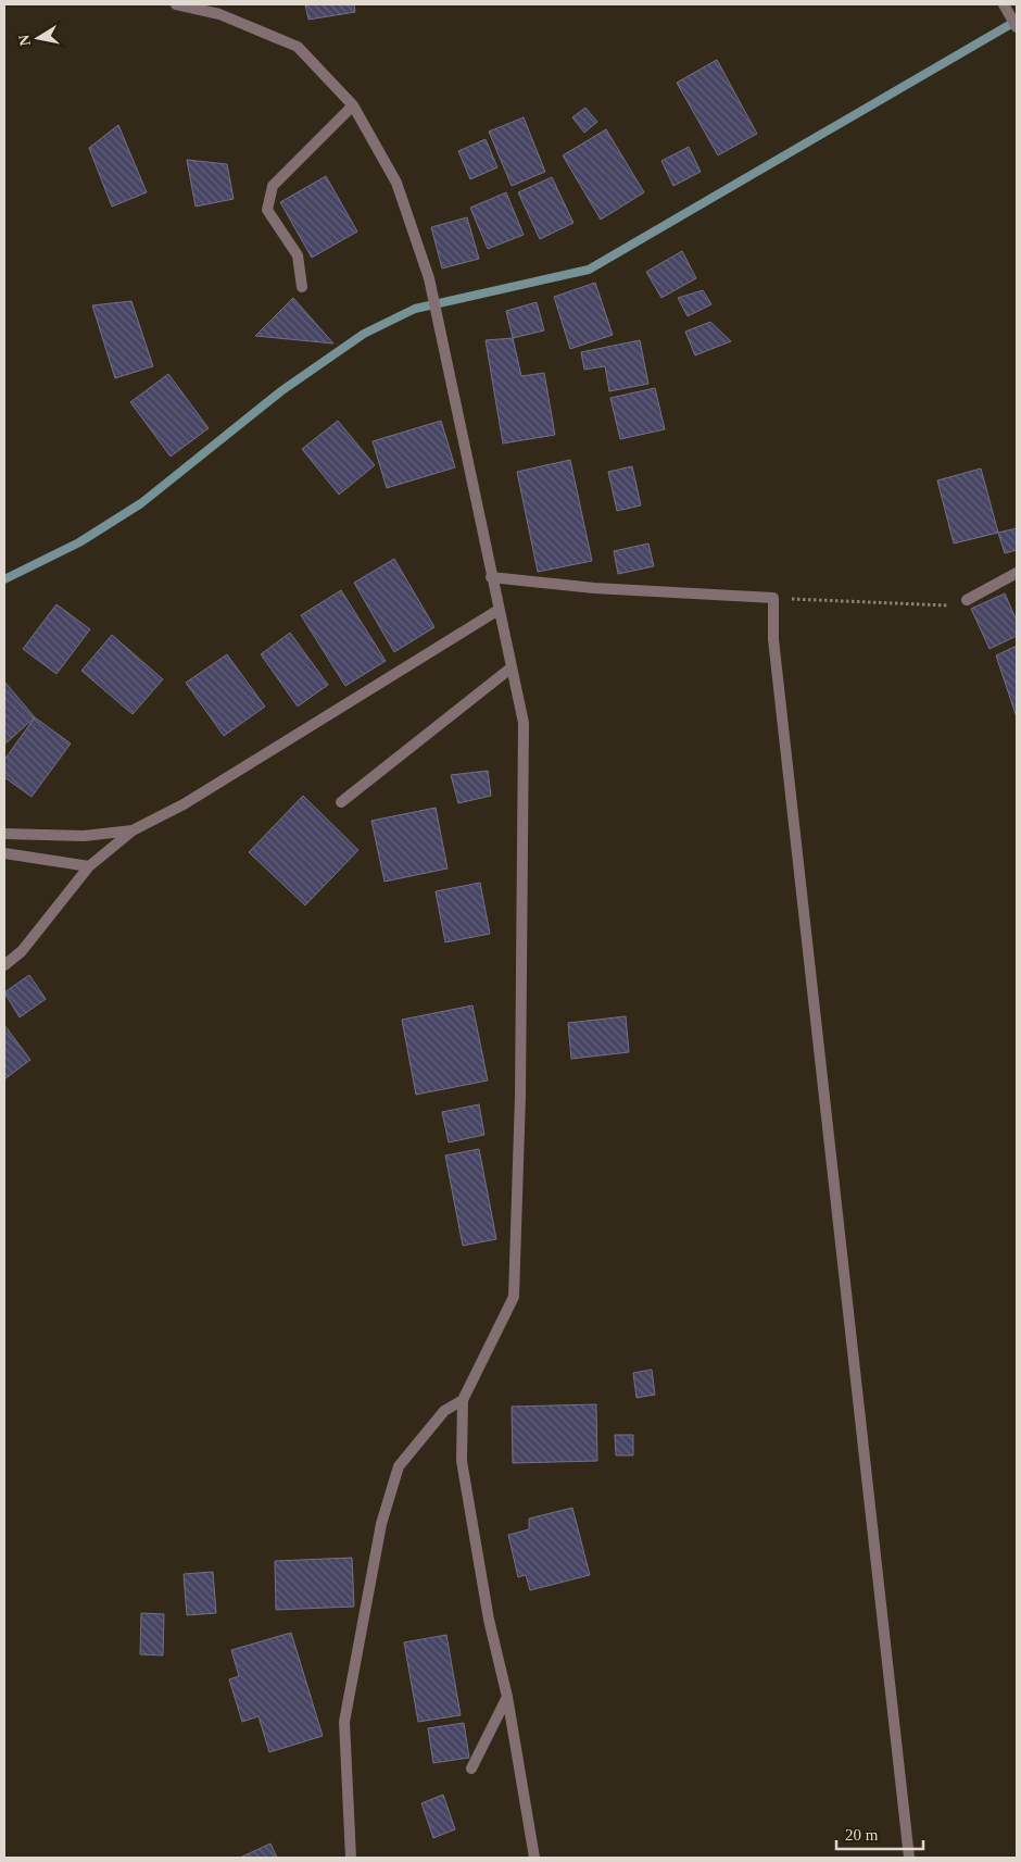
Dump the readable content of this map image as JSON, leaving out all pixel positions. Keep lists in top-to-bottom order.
{
  "scale_bar": "20 m",
  "north": "left"
}
